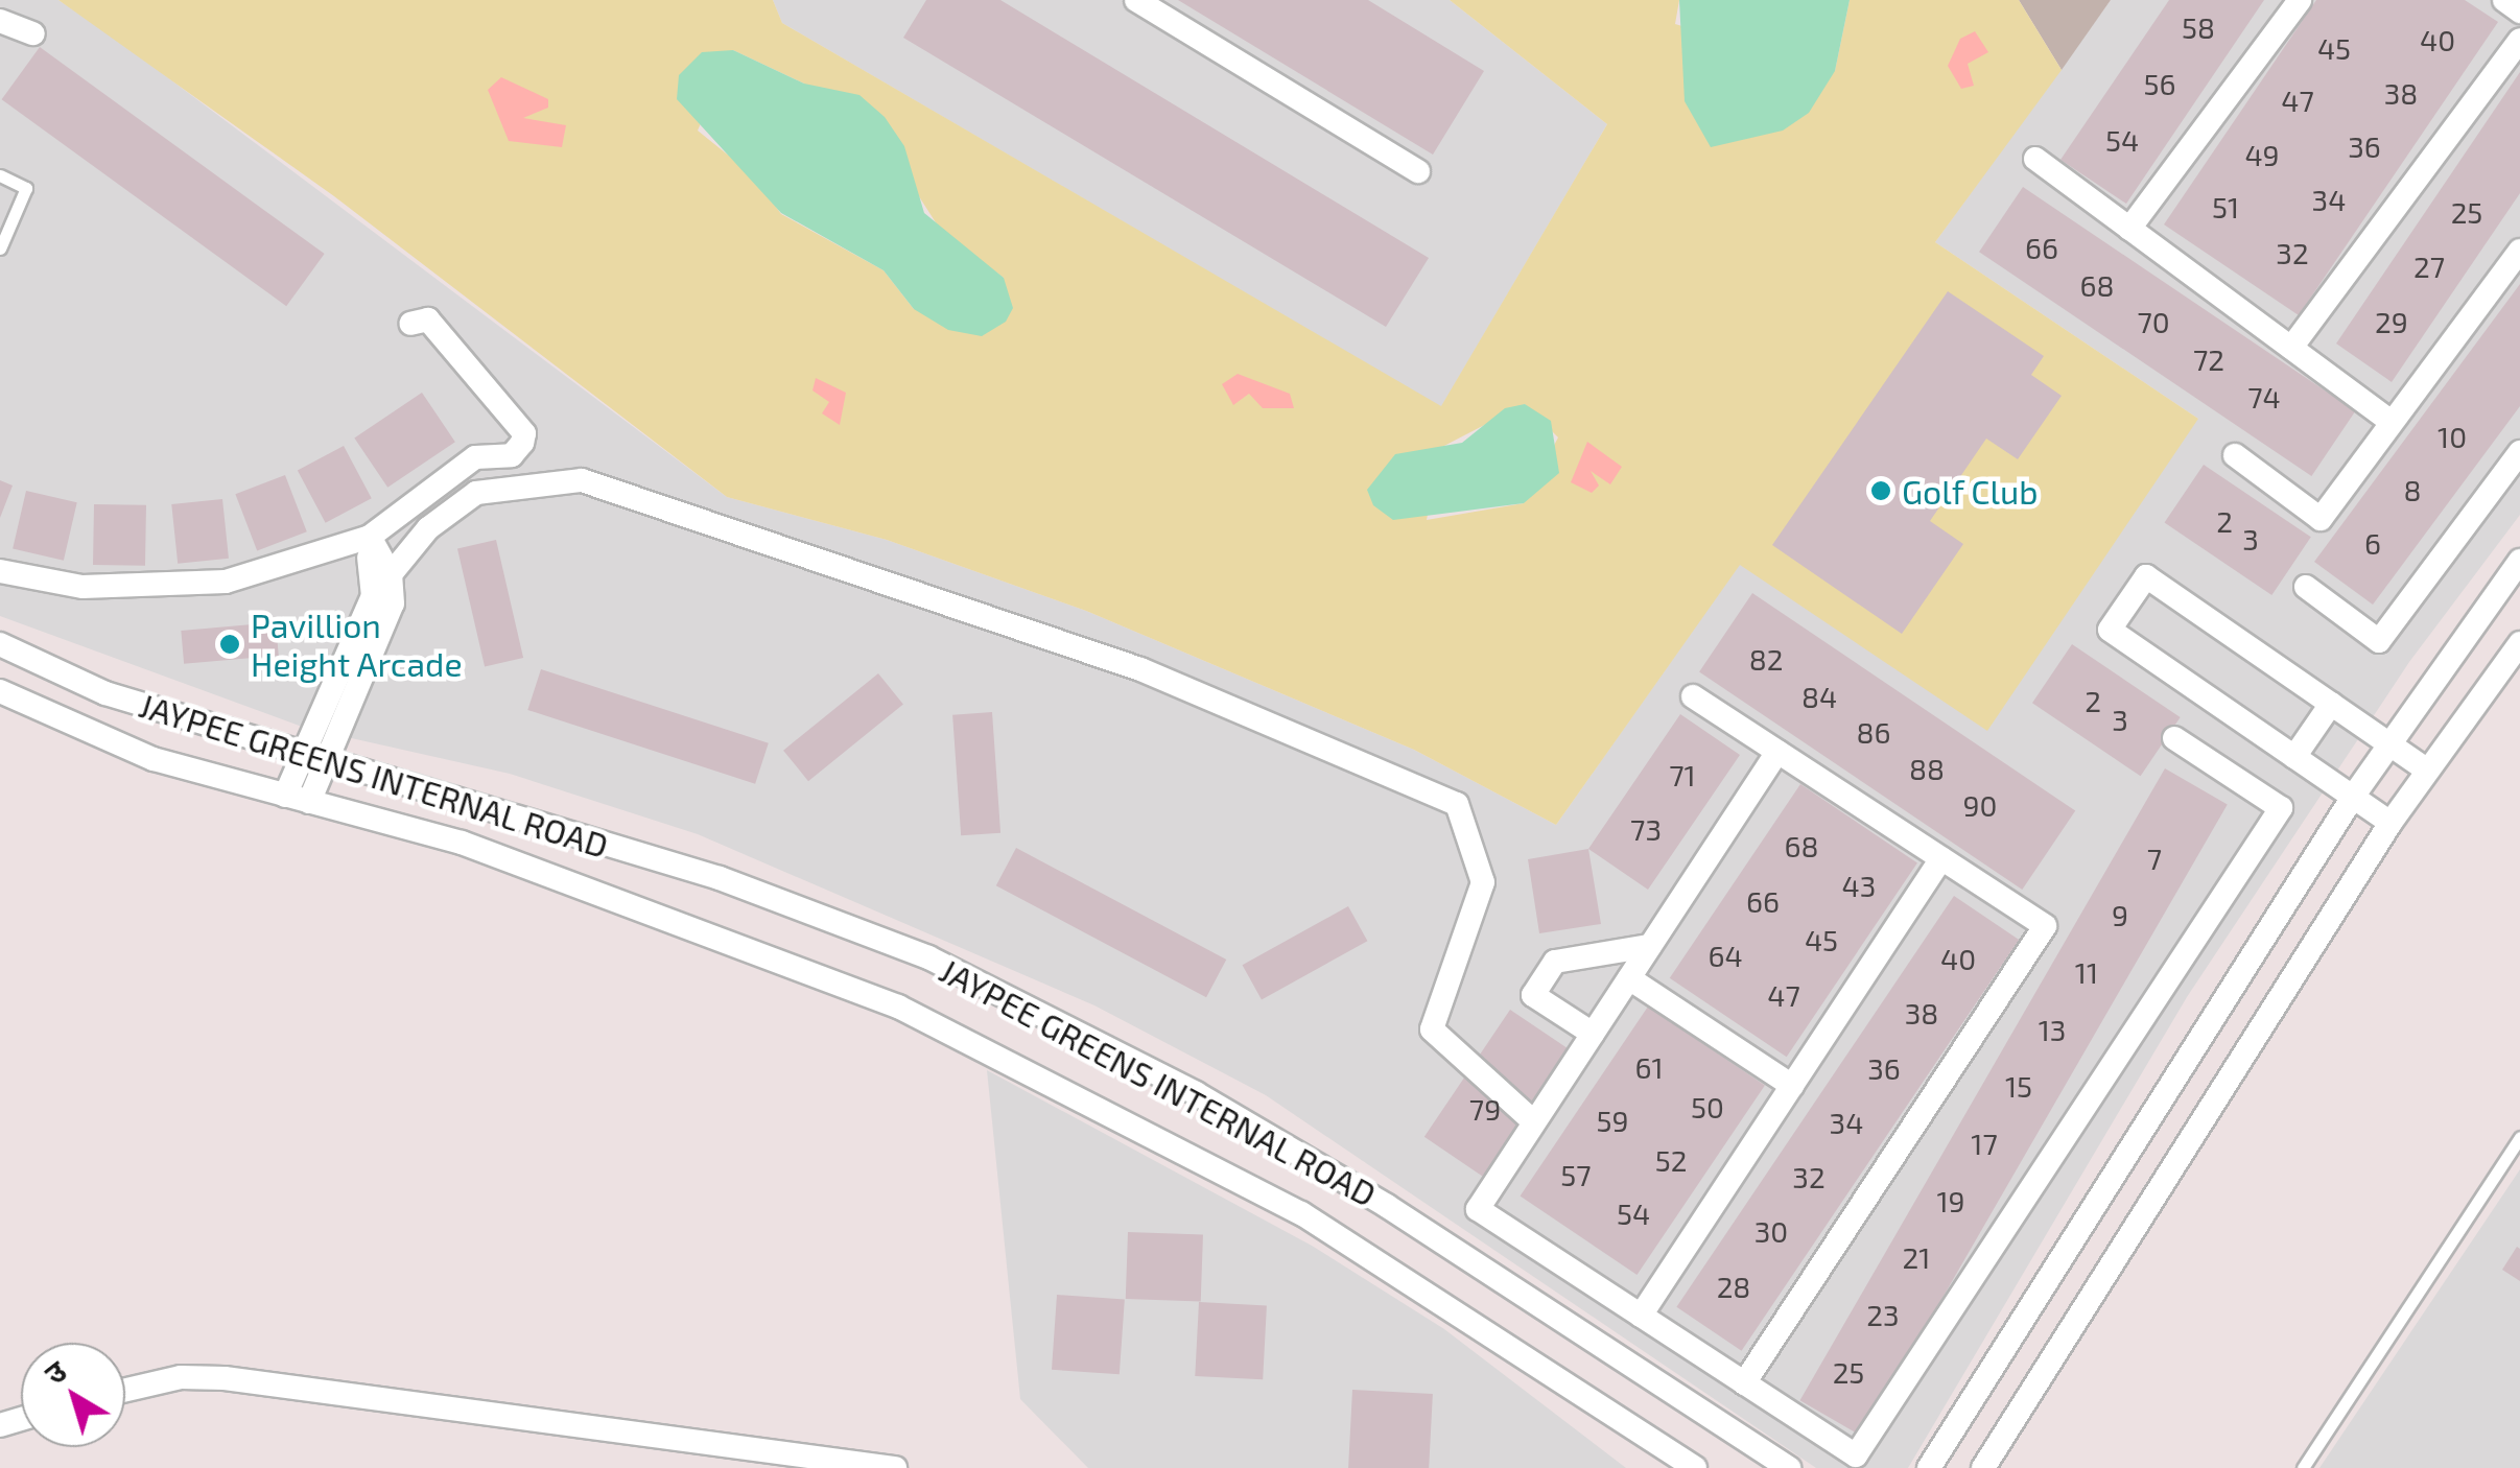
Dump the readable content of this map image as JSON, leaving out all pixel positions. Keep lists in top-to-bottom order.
{
  "streets": {
    "street": ["JAYPEE GREENS INTERNAL ROAD"]
  },
  "places": ["Golf Club", "Pavillion Height Arcade"],
  "house_numbers": [
    "58",
    "40",
    "45",
    "56",
    "38",
    "47",
    "54",
    "36",
    "49",
    "34",
    "51",
    "25",
    "66",
    "32",
    "27",
    "68",
    "70",
    "29",
    "72",
    "74",
    "10",
    "8",
    "2",
    "3",
    "6",
    "82",
    "84",
    "2",
    "3",
    "86",
    "88",
    "71",
    "90",
    "73",
    "68",
    "7",
    "43",
    "66",
    "9",
    "45",
    "64",
    "40",
    "11",
    "47",
    "38",
    "13",
    "61",
    "36",
    "15",
    "50",
    "79",
    "59",
    "34",
    "17",
    "52",
    "57",
    "32",
    "19",
    "54",
    "30",
    "21",
    "28",
    "23",
    "25"
  ],
  "north": "top left"
}
